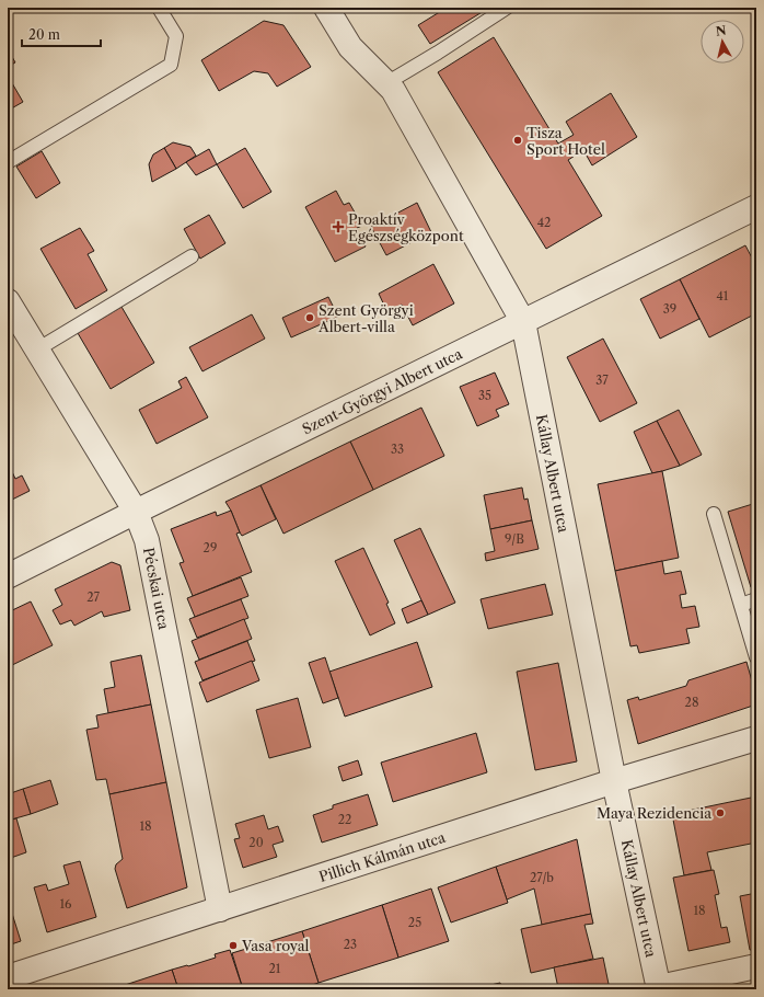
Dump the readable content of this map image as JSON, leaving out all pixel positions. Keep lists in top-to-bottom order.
{
  "streets": {
    "street": [
      "Szent-Györgyi Albert utca",
      "Kállay Albert utca",
      "Pécskai utca",
      "Pillich Kálmán utca"
    ]
  },
  "crossings": [
    ["Szent-Györgyi Albert utca", "Kállay Albert utca"],
    ["Szent-Györgyi Albert utca", "Pécskai utca"],
    ["Kállay Albert utca", "Pillich Kálmán utca"],
    ["Pécskai utca", "Pillich Kálmán utca"]
  ],
  "places": {
    "other": [
      "Tisza Sport Hotel",
      "Szent Györgyi Albert-villa",
      "Maya Rezidencia",
      "Vasa royal"
    ],
    "health": ["Proaktív Egészségközpont"]
  },
  "house_numbers": [
    "42",
    "41",
    "39",
    "37",
    "35",
    "33",
    "9/B",
    "29",
    "27",
    "28",
    "22",
    "18",
    "20",
    "27/b",
    "16",
    "18",
    "25",
    "23",
    "21"
  ],
  "scale_bar": "20 m",
  "north": "top"
}
